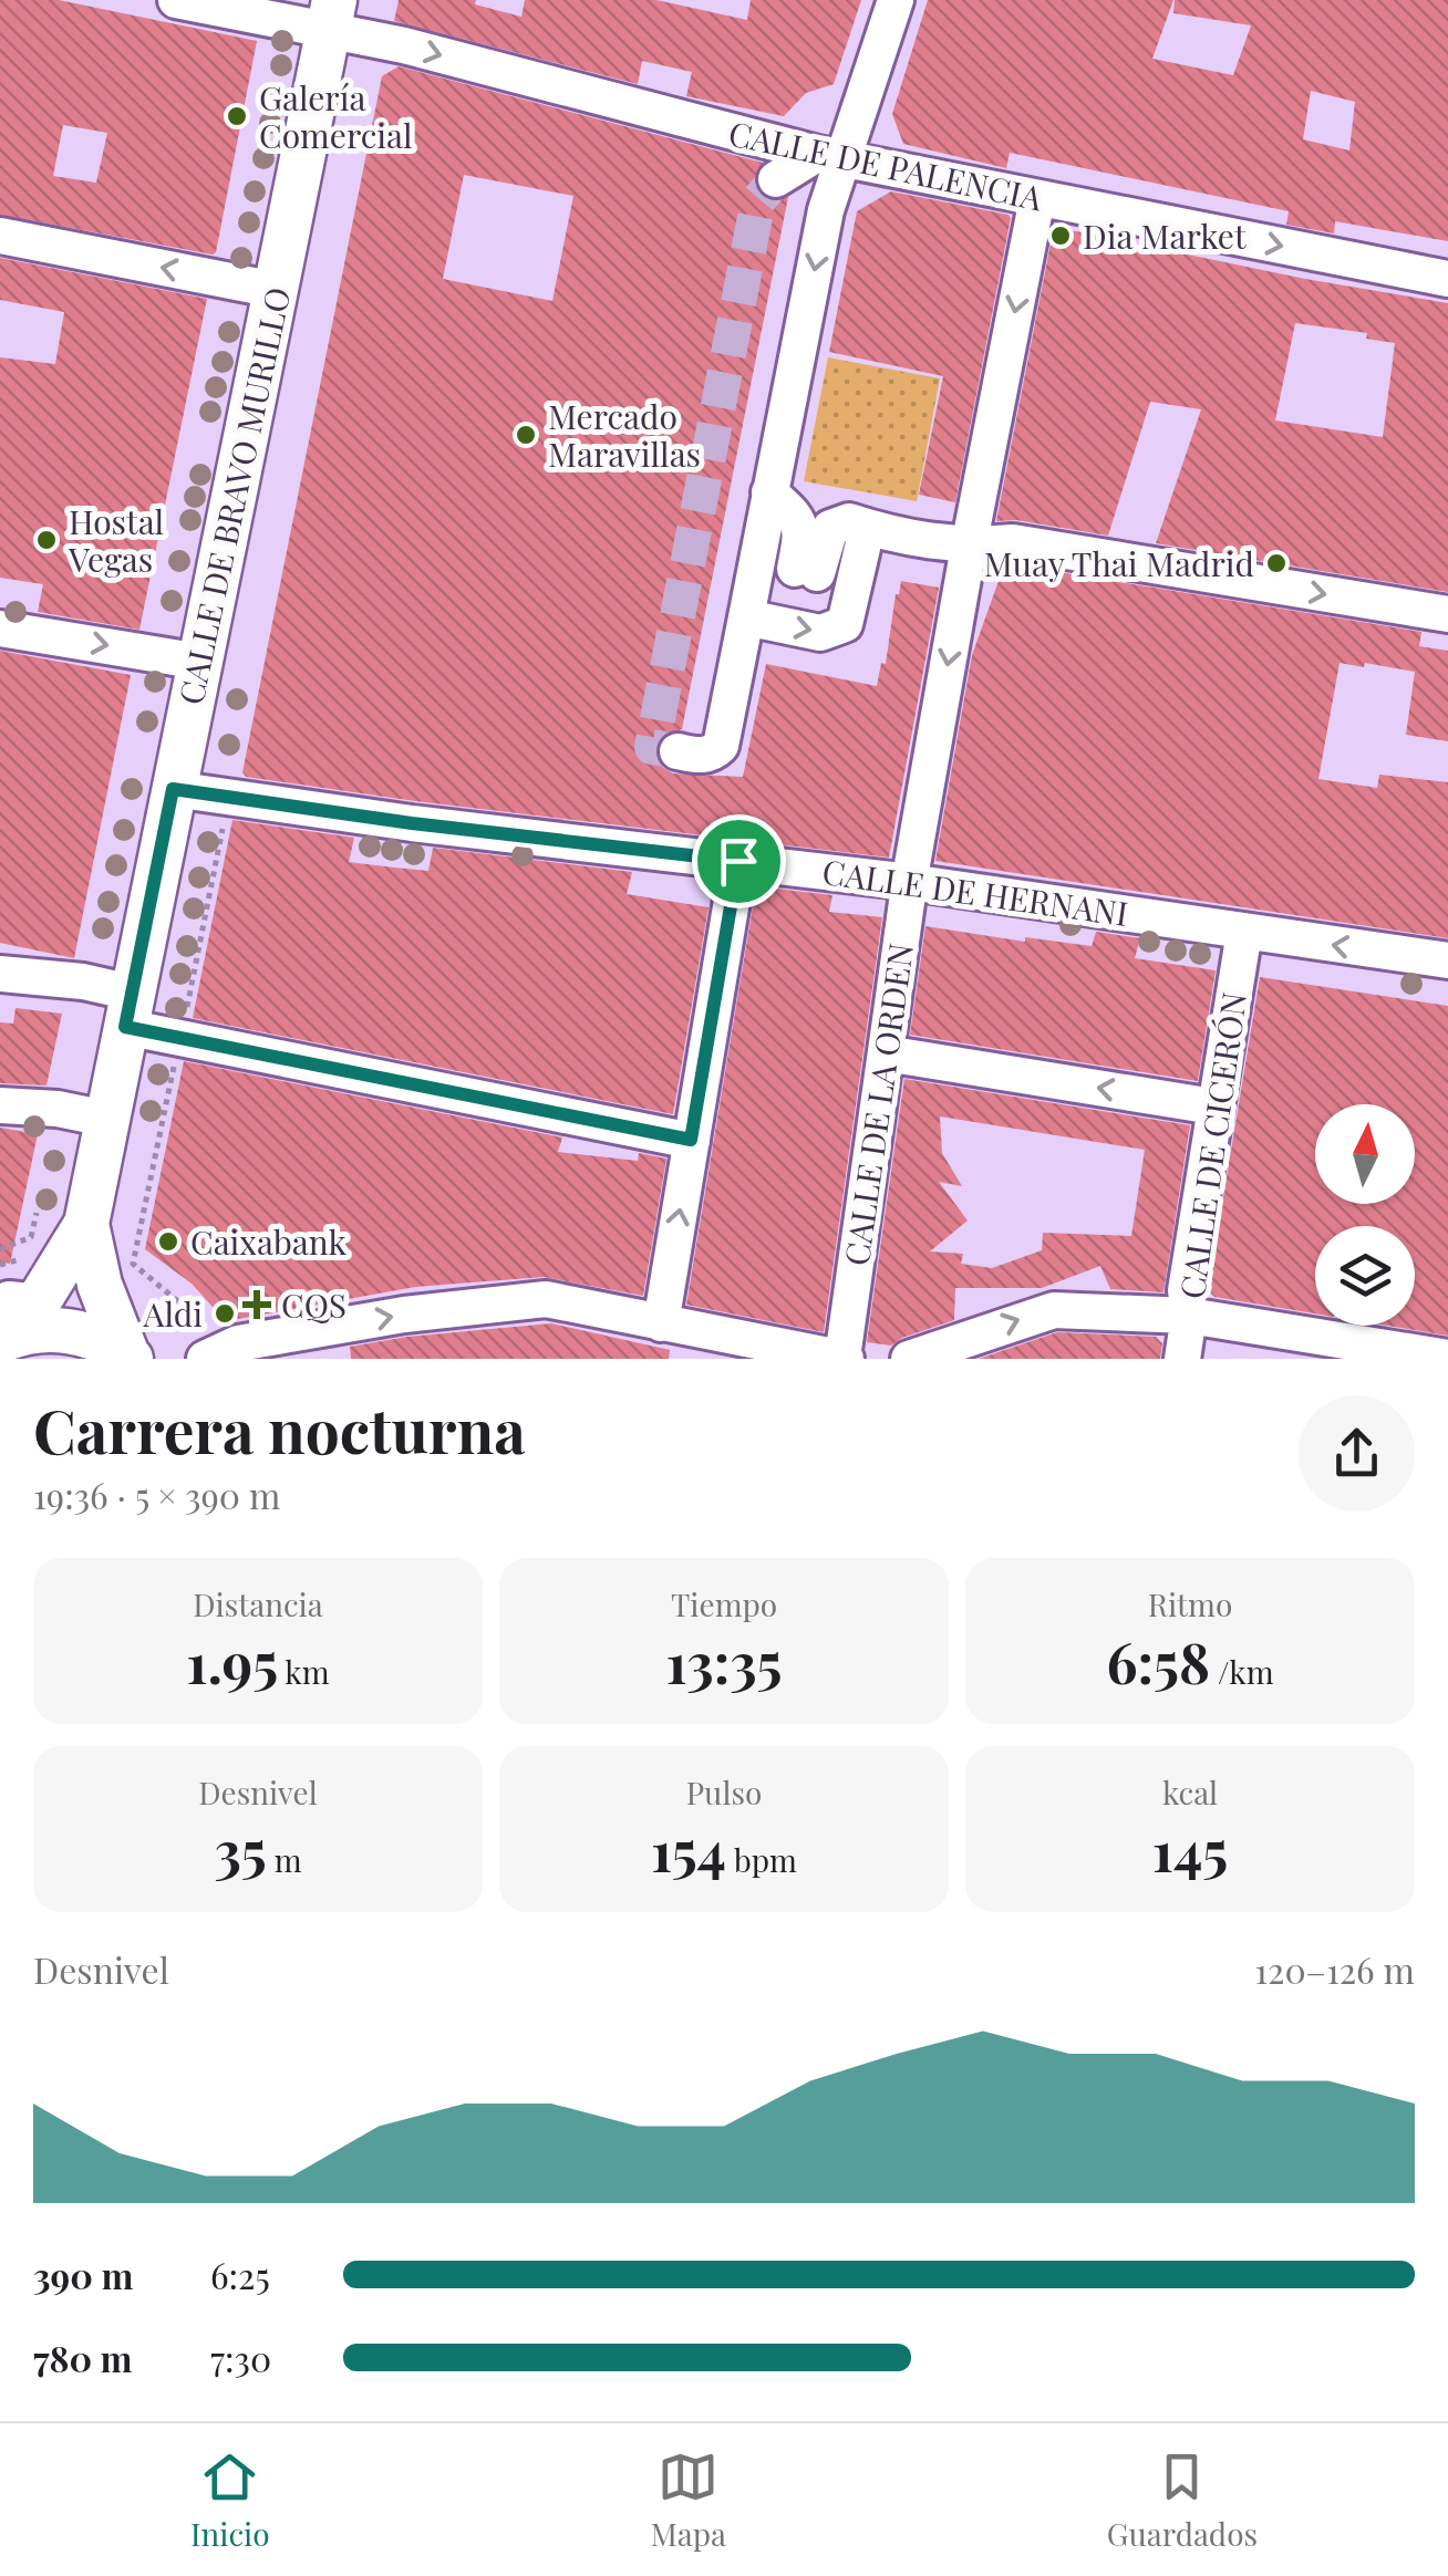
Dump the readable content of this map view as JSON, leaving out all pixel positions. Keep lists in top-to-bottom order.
{
  "streets": {
    "main road": ["CALLE DE BRAVO MURILLO"],
    "street": [
      "CALLE DE PALENCIA",
      "CALLE DE HERNANI",
      "CALLE DE LA ORDEN",
      "CALLE DE CICERÓN"
    ]
  },
  "crossings": [
    ["CALLE DE PALENCIA", "CALLE DE BRAVO MURILLO"],
    ["CALLE DE PALENCIA", "CALLE DE LA ORDEN"],
    ["CALLE DE BRAVO MURILLO", "CALLE DE HERNANI"],
    ["CALLE DE HERNANI", "CALLE DE LA ORDEN"],
    ["CALLE DE HERNANI", "CALLE DE CICERÓN"]
  ],
  "one_way": ["CALLE DE PALENCIA"],
  "places": {
    "other": [
      "Galería Comercial",
      "Dia Market",
      "Mercado Maravillas",
      "Hostal Vegas",
      "Muay Thai Madrid",
      "Caixabank",
      "Aldi"
    ],
    "health": ["CQS"]
  },
  "north": "top",
  "page": {
    "heading": ["Carrera nocturna", "19:36 · 5 × 390 m"],
    "stats": [
      ["Distancia", "1.95 km"],
      ["Tiempo", "13:35"],
      ["Ritmo", "6:58 /km"],
      ["Desnivel", "35 m"],
      ["Pulso", "154 bpm"],
      ["kcal", "145"]
    ],
    "chart": ["Desnivel", "120–126 m"],
    "list": [
      {
        "name": "390 m",
        "note": "6:25"
      },
      {
        "name": "780 m",
        "note": "7:30"
      }
    ],
    "tabs": ["Inicio", "Mapa", "Guardados"]
  }
}
